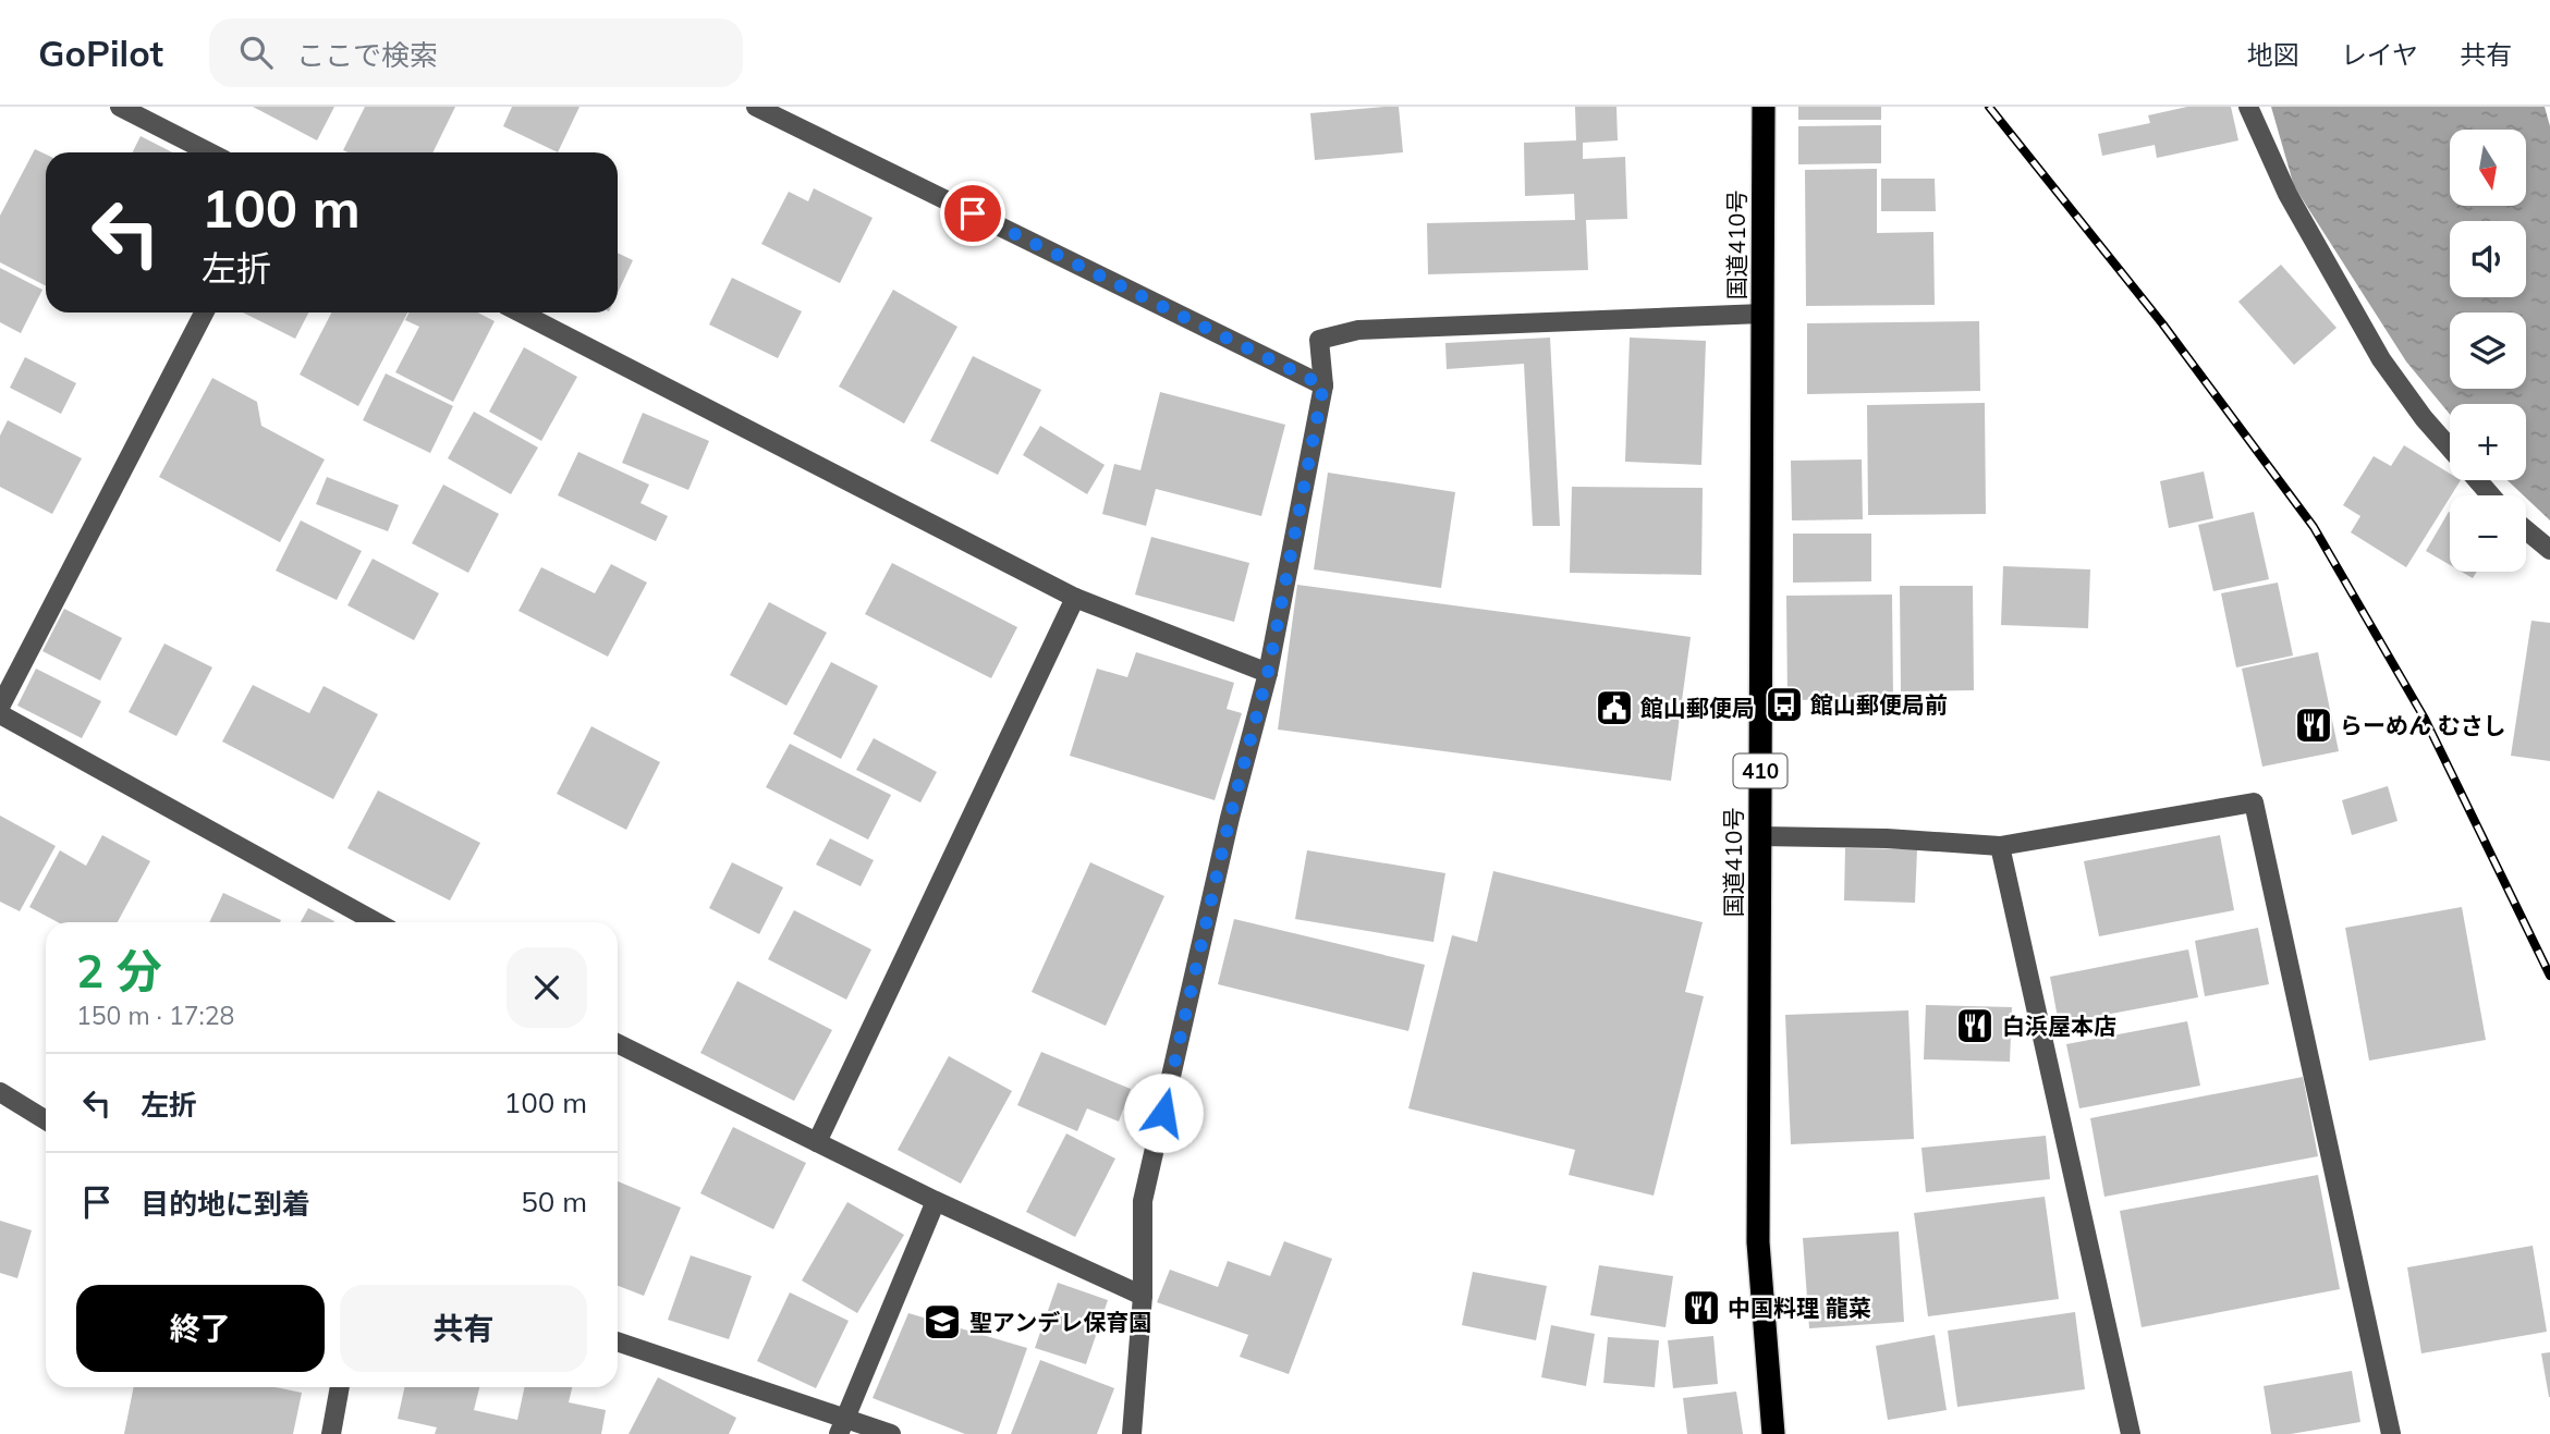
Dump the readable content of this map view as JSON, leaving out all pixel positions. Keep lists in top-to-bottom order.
{
  "streets": {
    "highway": ["国道410号", "410"]
  },
  "places": {
    "bus stop": ["館山郵便局前"],
    "public building": ["館山郵便局"],
    "restaurant": ["らーめん むさし", "白浜屋本店", "中国料理 龍菜"],
    "school or university": ["聖アンデレ保育園"]
  },
  "north": "bottom",
  "page": {
    "header": "GoPilot",
    "search": "ここで検索",
    "nav": ["地図", "レイヤ", "共有"],
    "map_buttons": ["+", "−"],
    "turn": ["100 m", "左折"],
    "heading": ["2 分", "150 m · 17:28"],
    "list": [
      {
        "name": "左折",
        "value": "100 m"
      },
      {
        "name": "目的地に到着",
        "value": "50 m"
      }
    ],
    "buttons": ["終了", "共有"]
  }
}
